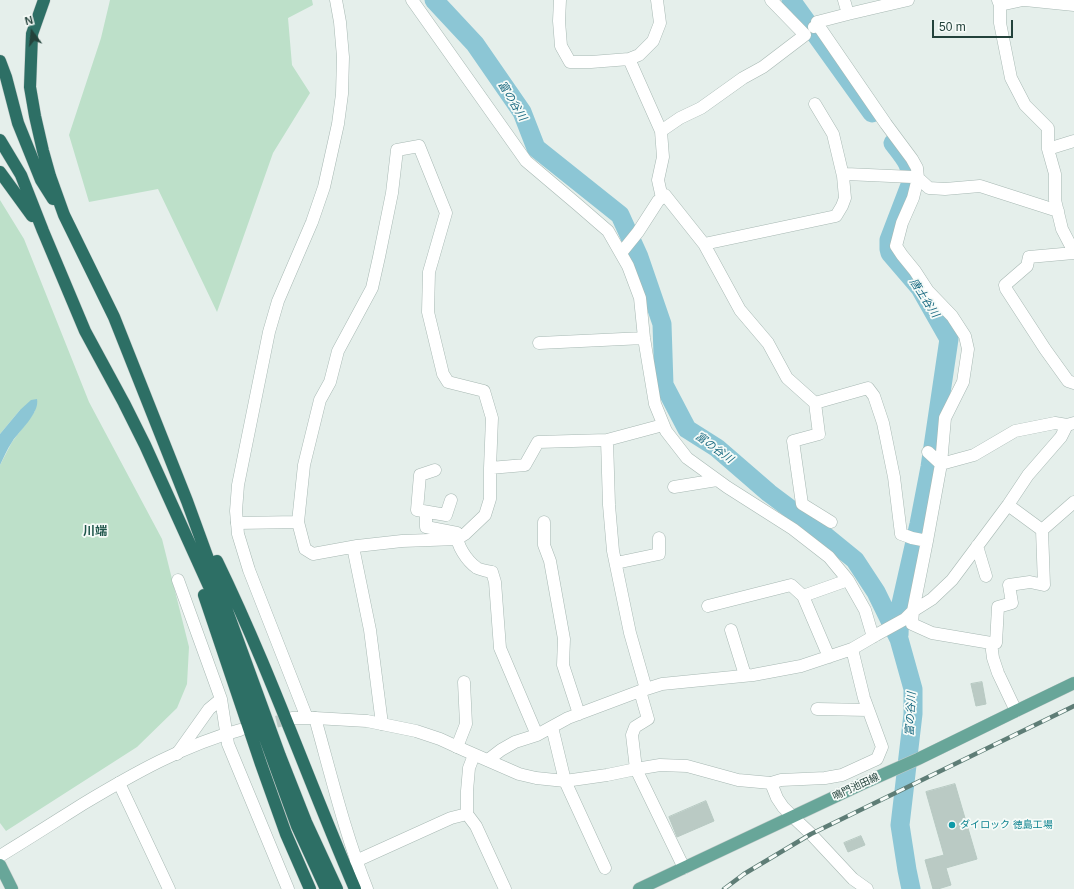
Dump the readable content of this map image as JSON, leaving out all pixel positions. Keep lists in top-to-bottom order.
{
  "streets": {
    "main road": ["鳴門池田線"]
  },
  "districts": ["川端"],
  "water": ["富の谷川", "唐土谷川"],
  "places": ["ダイロック 徳島工場"],
  "scale_bar": "50 m",
  "north": "top"
}
